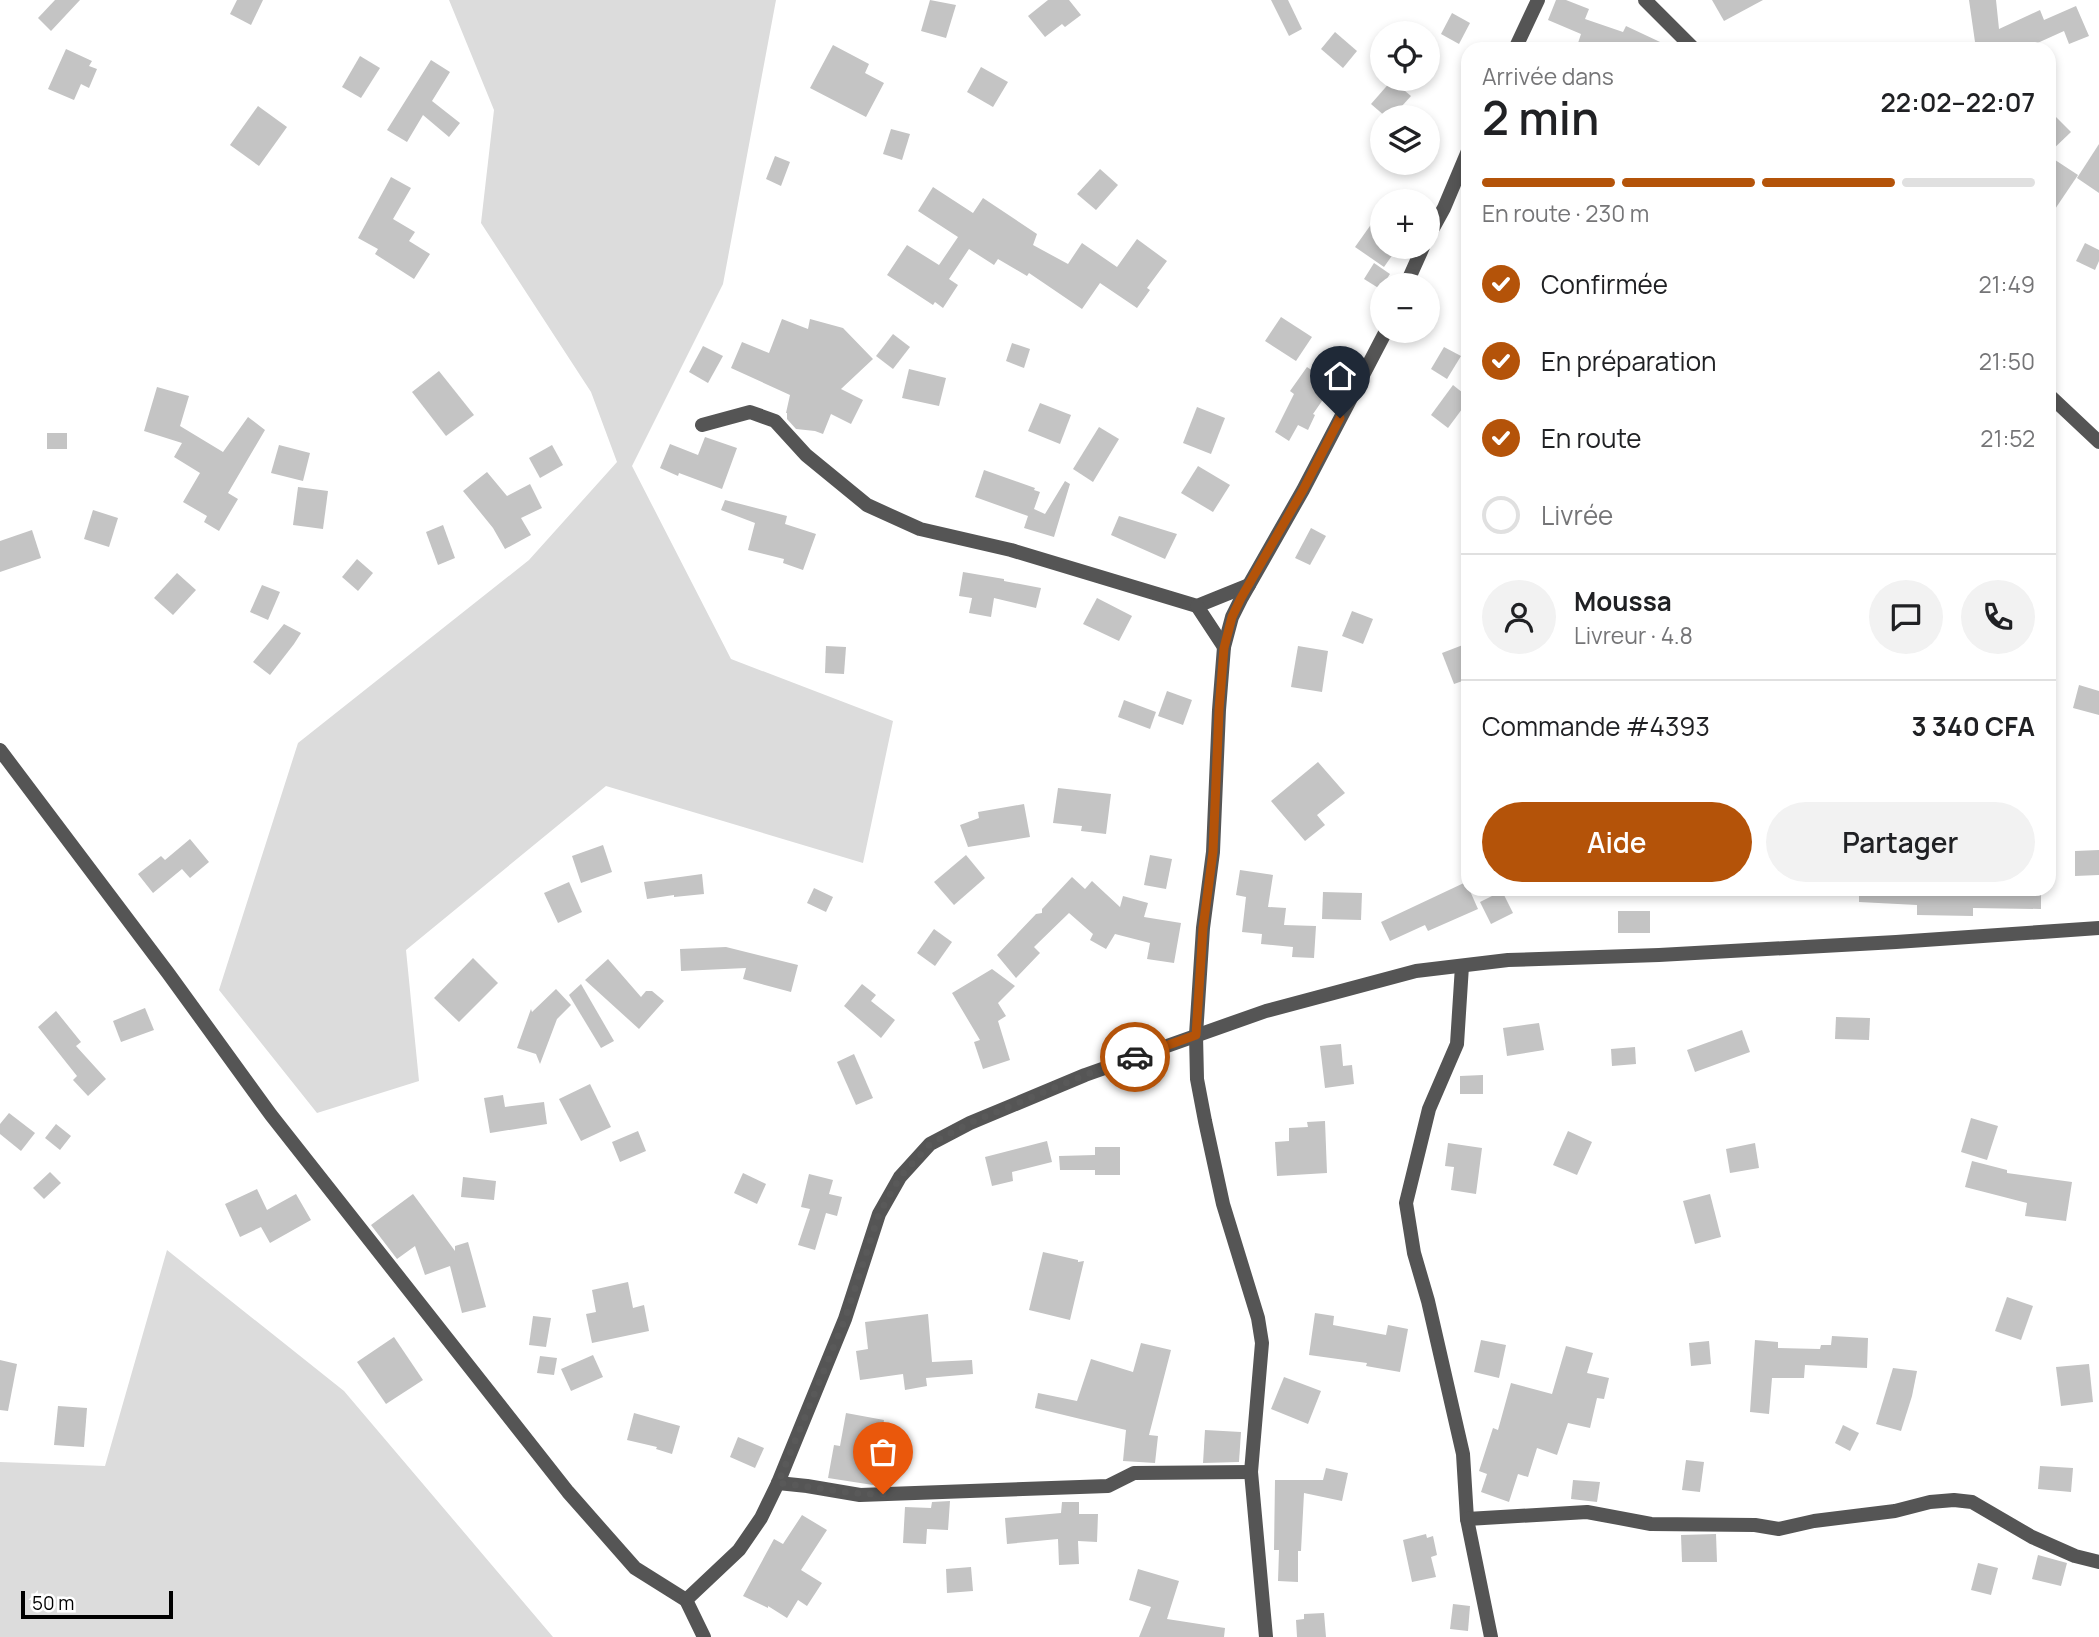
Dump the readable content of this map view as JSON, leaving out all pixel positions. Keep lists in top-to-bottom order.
{
  "scale_bar": "50 m",
  "page": {
    "map_buttons": ["+", "−"],
    "heading": ["2 min", "Arrivée dans", "22:02–22:07"],
    "panel": [
      "Moussa",
      "Livreur · 4.8",
      "Commande #4393",
      "3 340 CFA"
    ],
    "bar": "En route · 230 m",
    "list": [
      ["Confirmée", "21:49"],
      ["En préparation", "21:50"],
      ["En route", "21:52"],
      "Livrée"
    ],
    "buttons": ["Aide", "Partager"],
    "scale": "50 m"
  }
}
